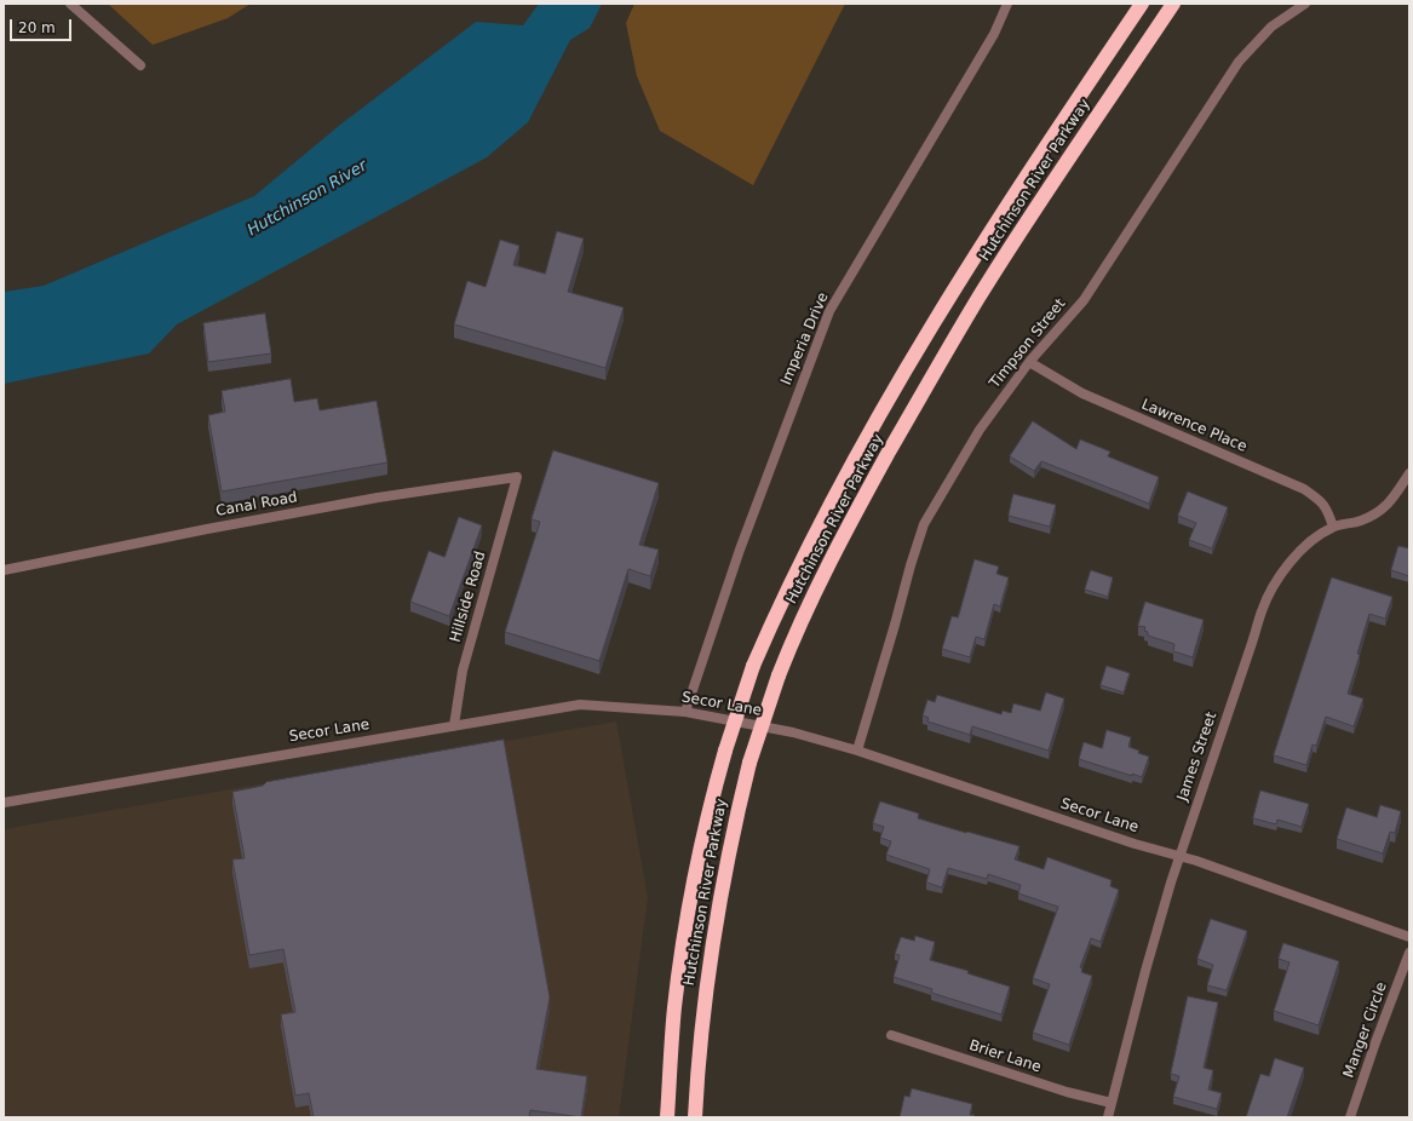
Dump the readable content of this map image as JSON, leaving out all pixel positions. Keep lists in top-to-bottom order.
{
  "streets": {
    "highway": ["Hutchinson River Parkway"],
    "street": [
      "Imperia Drive",
      "Timpson Street",
      "Lawrence Place",
      "Canal Road",
      "Hillside Road",
      "Secor Lane",
      "James Street",
      "Manger Circle",
      "Brier Lane"
    ]
  },
  "crossings": [
    ["Imperia Drive", "Secor Lane"],
    ["Timpson Street", "Lawrence Place"],
    ["Timpson Street", "Secor Lane"],
    ["Lawrence Place", "James Street"],
    ["Canal Road", "Hillside Road"],
    ["Hillside Road", "Secor Lane"],
    ["Secor Lane", "James Street"],
    ["James Street", "Brier Lane"]
  ],
  "water": ["Hutchinson River"],
  "scale_bar": "20 m"
}
